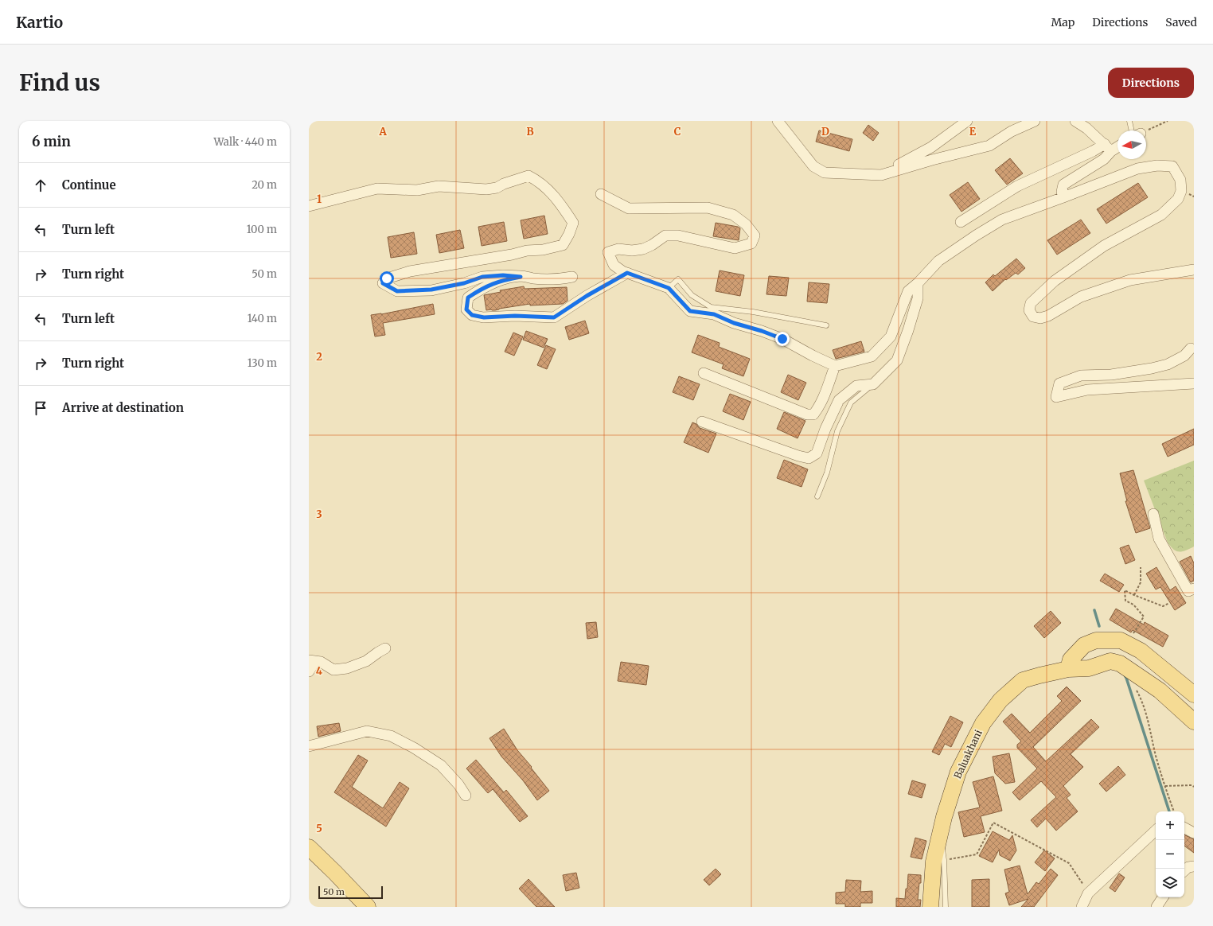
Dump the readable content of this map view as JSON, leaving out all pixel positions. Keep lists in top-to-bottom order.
{
  "streets": {
    "main road": ["Baluakhani"]
  },
  "scale_bar": "50 m",
  "north": "left",
  "page": {
    "header": "Kartio",
    "nav": ["Map", "Directions", "Saved"],
    "buttons": "Directions",
    "title": "Find us",
    "heading": ["6 min", "Walk · 440 m"],
    "list": [
      ["Continue", "20 m"],
      ["Turn left", "100 m"],
      ["Turn right", "50 m"],
      ["Turn left", "140 m"],
      ["Turn right", "130 m"],
      "Arrive at destination"
    ],
    "map_buttons": ["+", "−"],
    "scale": "50 m"
  },
  "grid": {
    "columns": [
      "A",
      "B",
      "C",
      "D",
      "E"
    ],
    "rows": [
      "1",
      "2",
      "3",
      "4",
      "5"
    ]
  }
}
